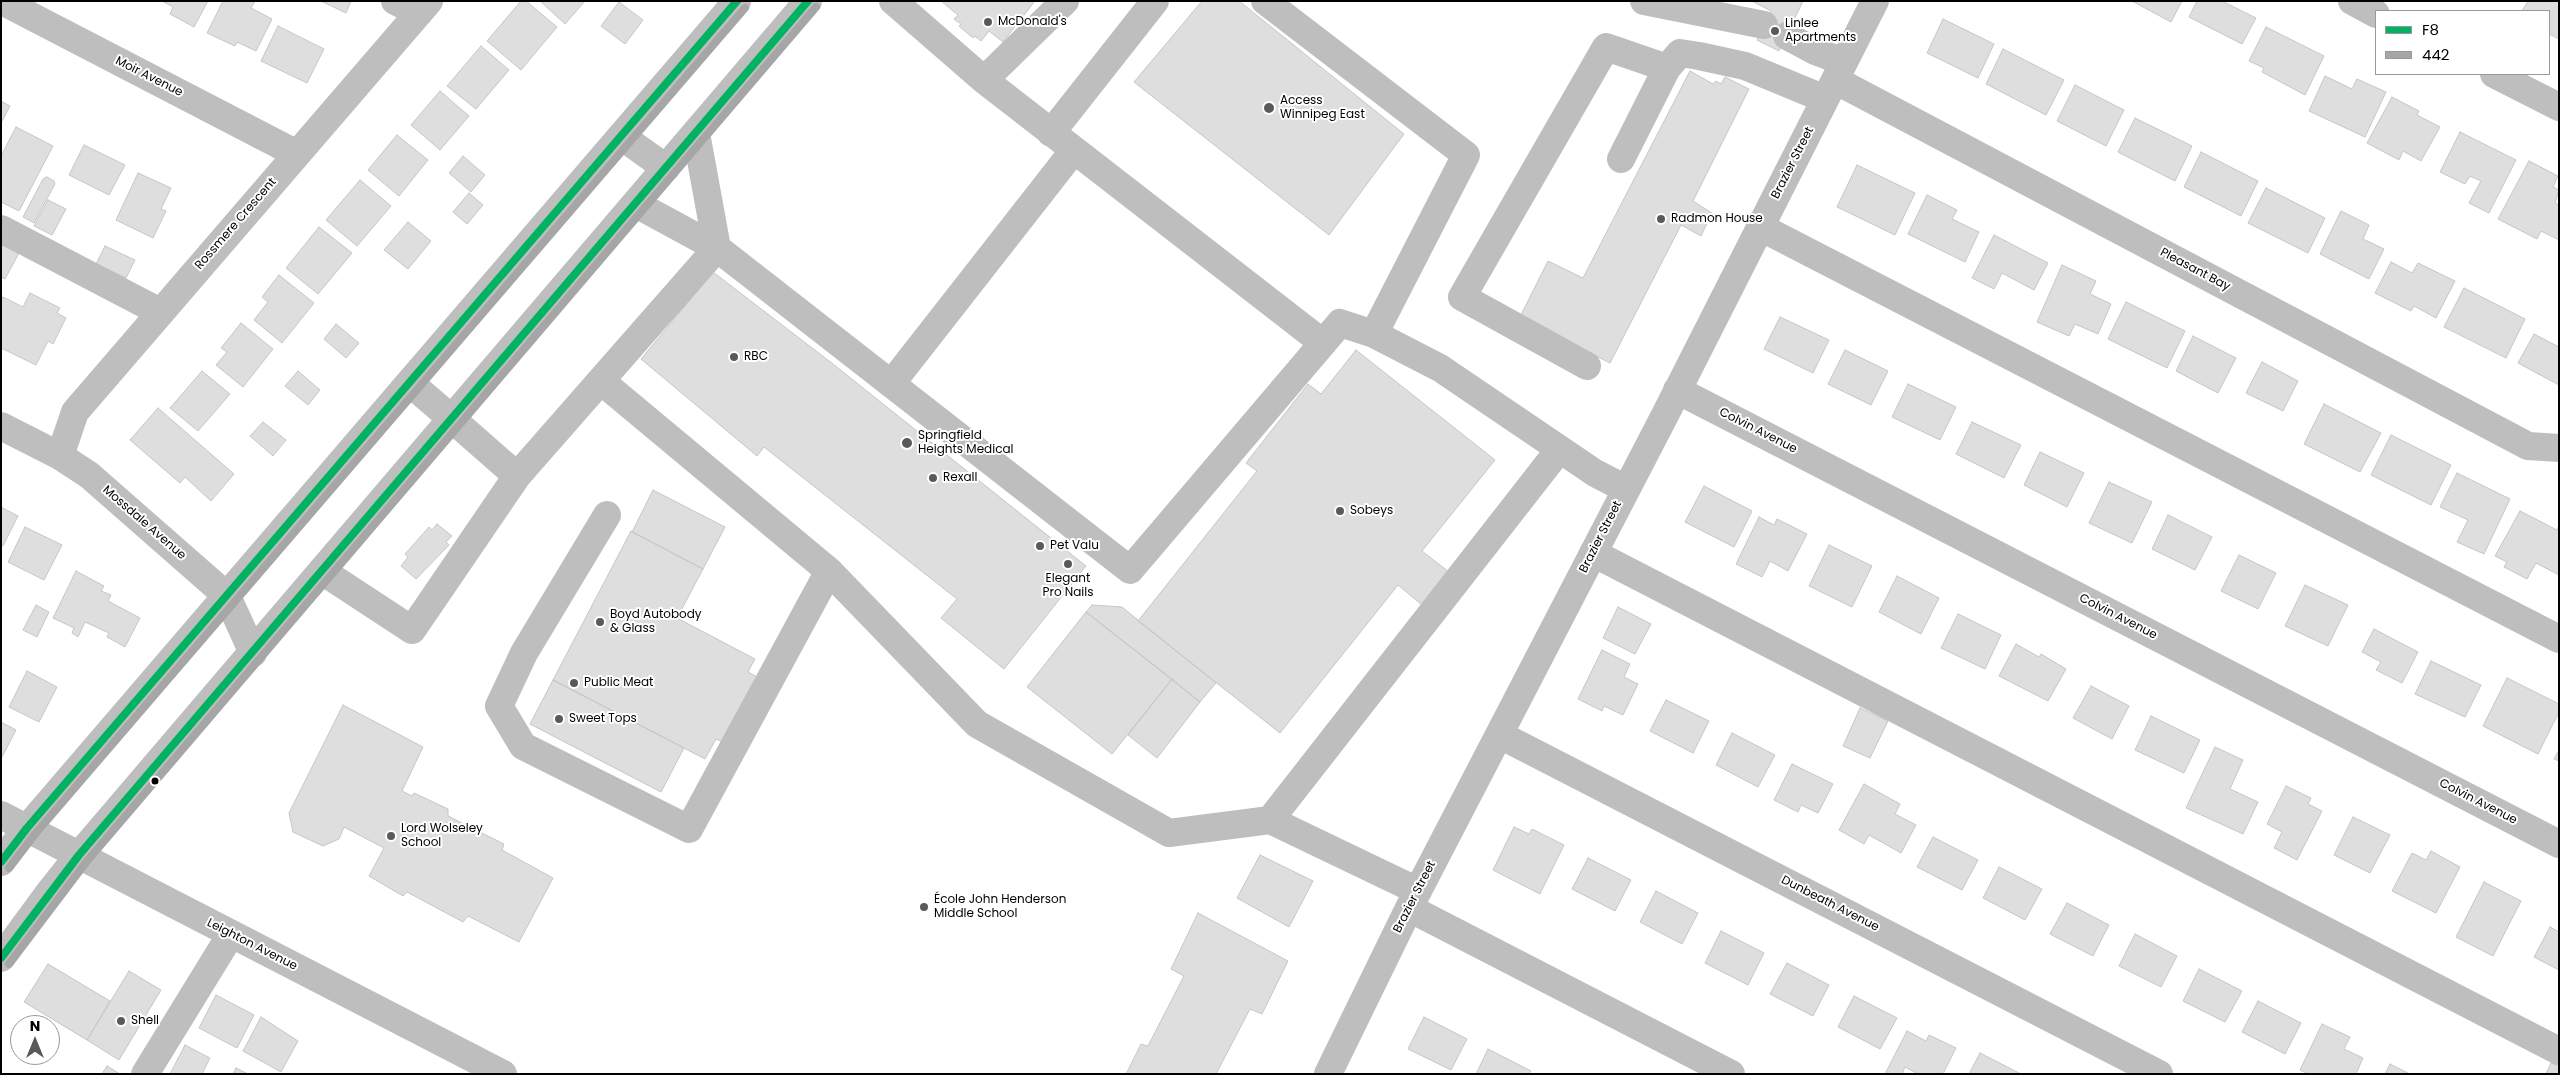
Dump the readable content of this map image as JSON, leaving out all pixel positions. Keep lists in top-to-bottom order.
{
  "streets": {
    "street": [
      "Moir Avenue",
      "Brazier Street",
      "Rossmere Crescent",
      "Pleasant Bay",
      "Colvin Avenue",
      "Mossdale Avenue",
      "Dunbeath Avenue",
      "Leighton Avenue"
    ]
  },
  "crossings": [
    ["Moir Avenue", "Rossmere Crescent"],
    ["Brazier Street", "Pleasant Bay"],
    ["Brazier Street", "Colvin Avenue"],
    ["Brazier Street", "Dunbeath Avenue"],
    ["Rossmere Crescent", "Mossdale Avenue"]
  ],
  "places": [
    "McDonald's",
    "Linlee Apartments",
    "Access Winnipeg East",
    "Radmon House",
    "RBC",
    "Springfield Heights Medical",
    "Rexall",
    "Sobeys",
    "Pet Valu",
    "Elegant Pro Nails",
    "Boyd Autobody & Glass",
    "Public Meat",
    "Sweet Tops",
    "Lord Wolseley School",
    "École John Henderson Middle School",
    "Shell"
  ],
  "lines": ["transit line F8", "transit line 442"],
  "legend": ["F8", "442"],
  "north": "top"
}
